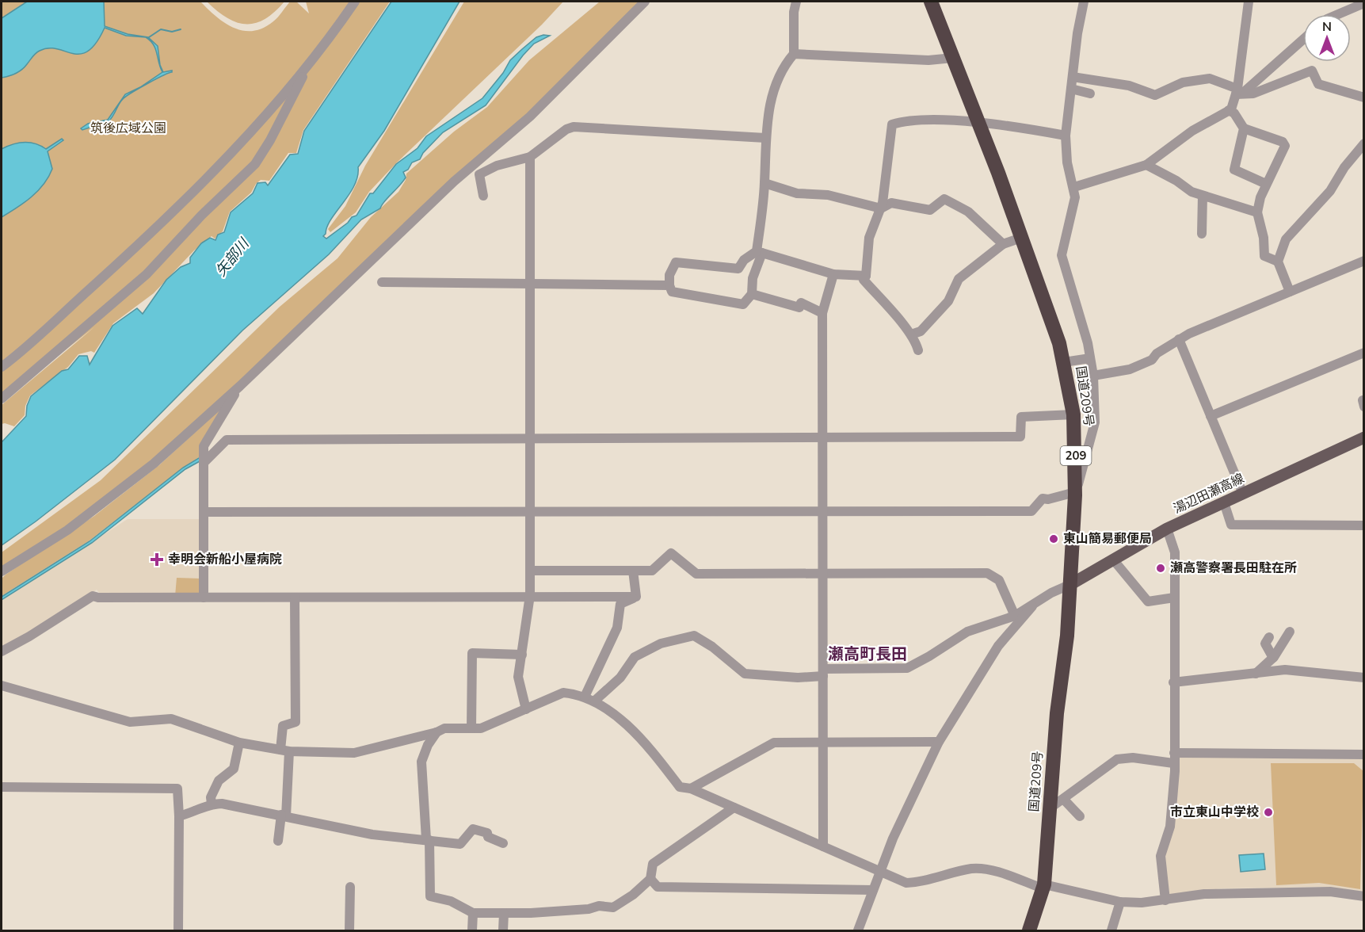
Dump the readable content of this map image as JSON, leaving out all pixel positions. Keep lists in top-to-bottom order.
{
  "streets": {
    "highway": ["国道209号", "209"],
    "main road": ["湯辺田瀬高線"]
  },
  "crossings": [
    ["国道209号", "湯辺田瀬高線"]
  ],
  "districts": ["瀬高町長田"],
  "water": ["矢部川"],
  "parks": ["筑後広域公園"],
  "places": {
    "other": ["東山簡易郵便局", "瀬高警察署長田駐在所", "市立東山中学校"],
    "health": ["幸明会新船小屋病院"]
  },
  "north": "top"
}
